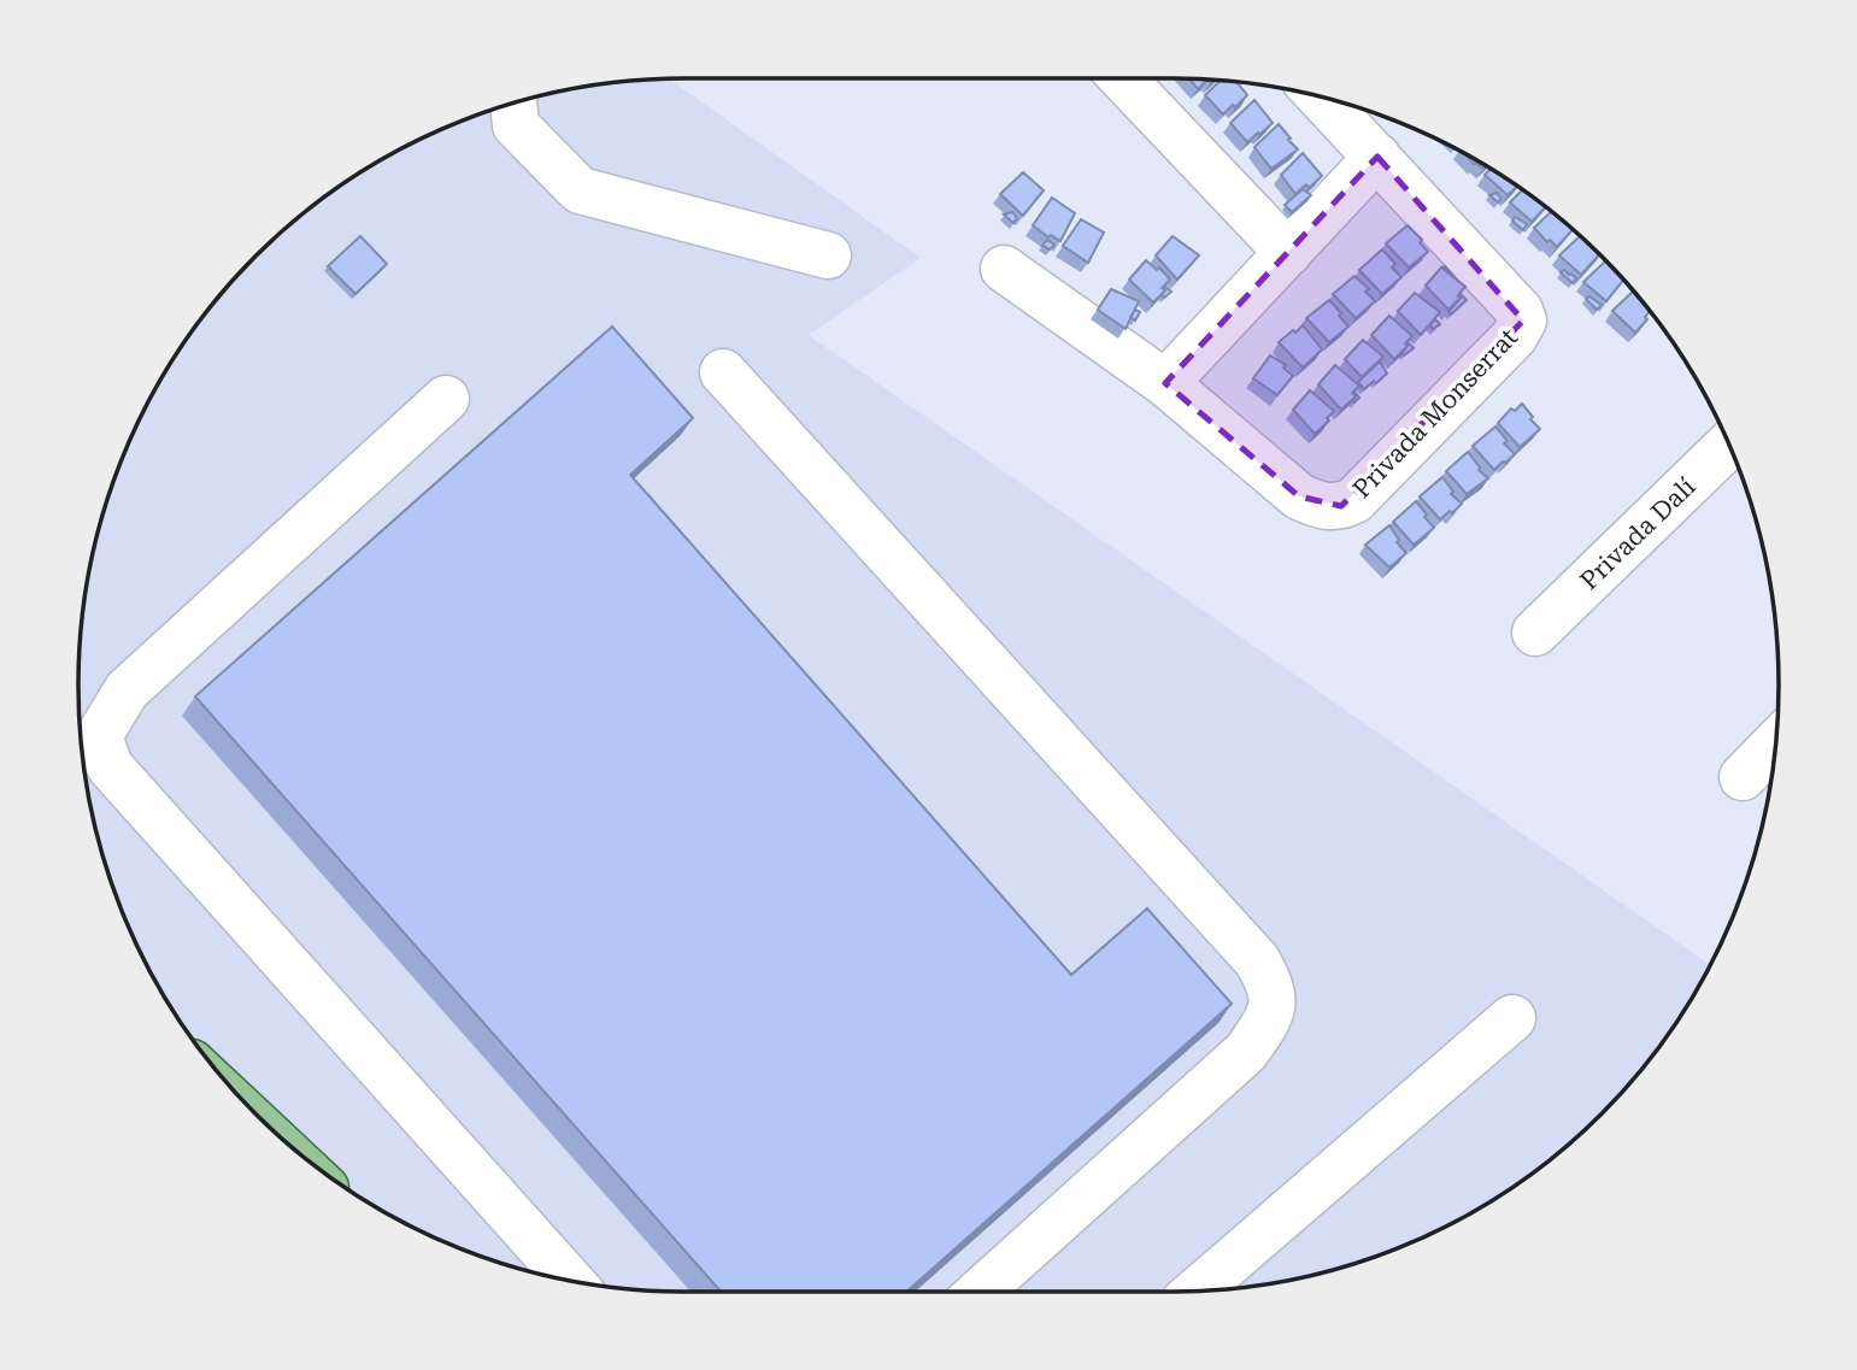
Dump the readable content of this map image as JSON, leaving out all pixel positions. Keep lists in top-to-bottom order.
{
  "streets": {
    "street": ["Privada Monserrat", "Privada Dalí"]
  }
}
